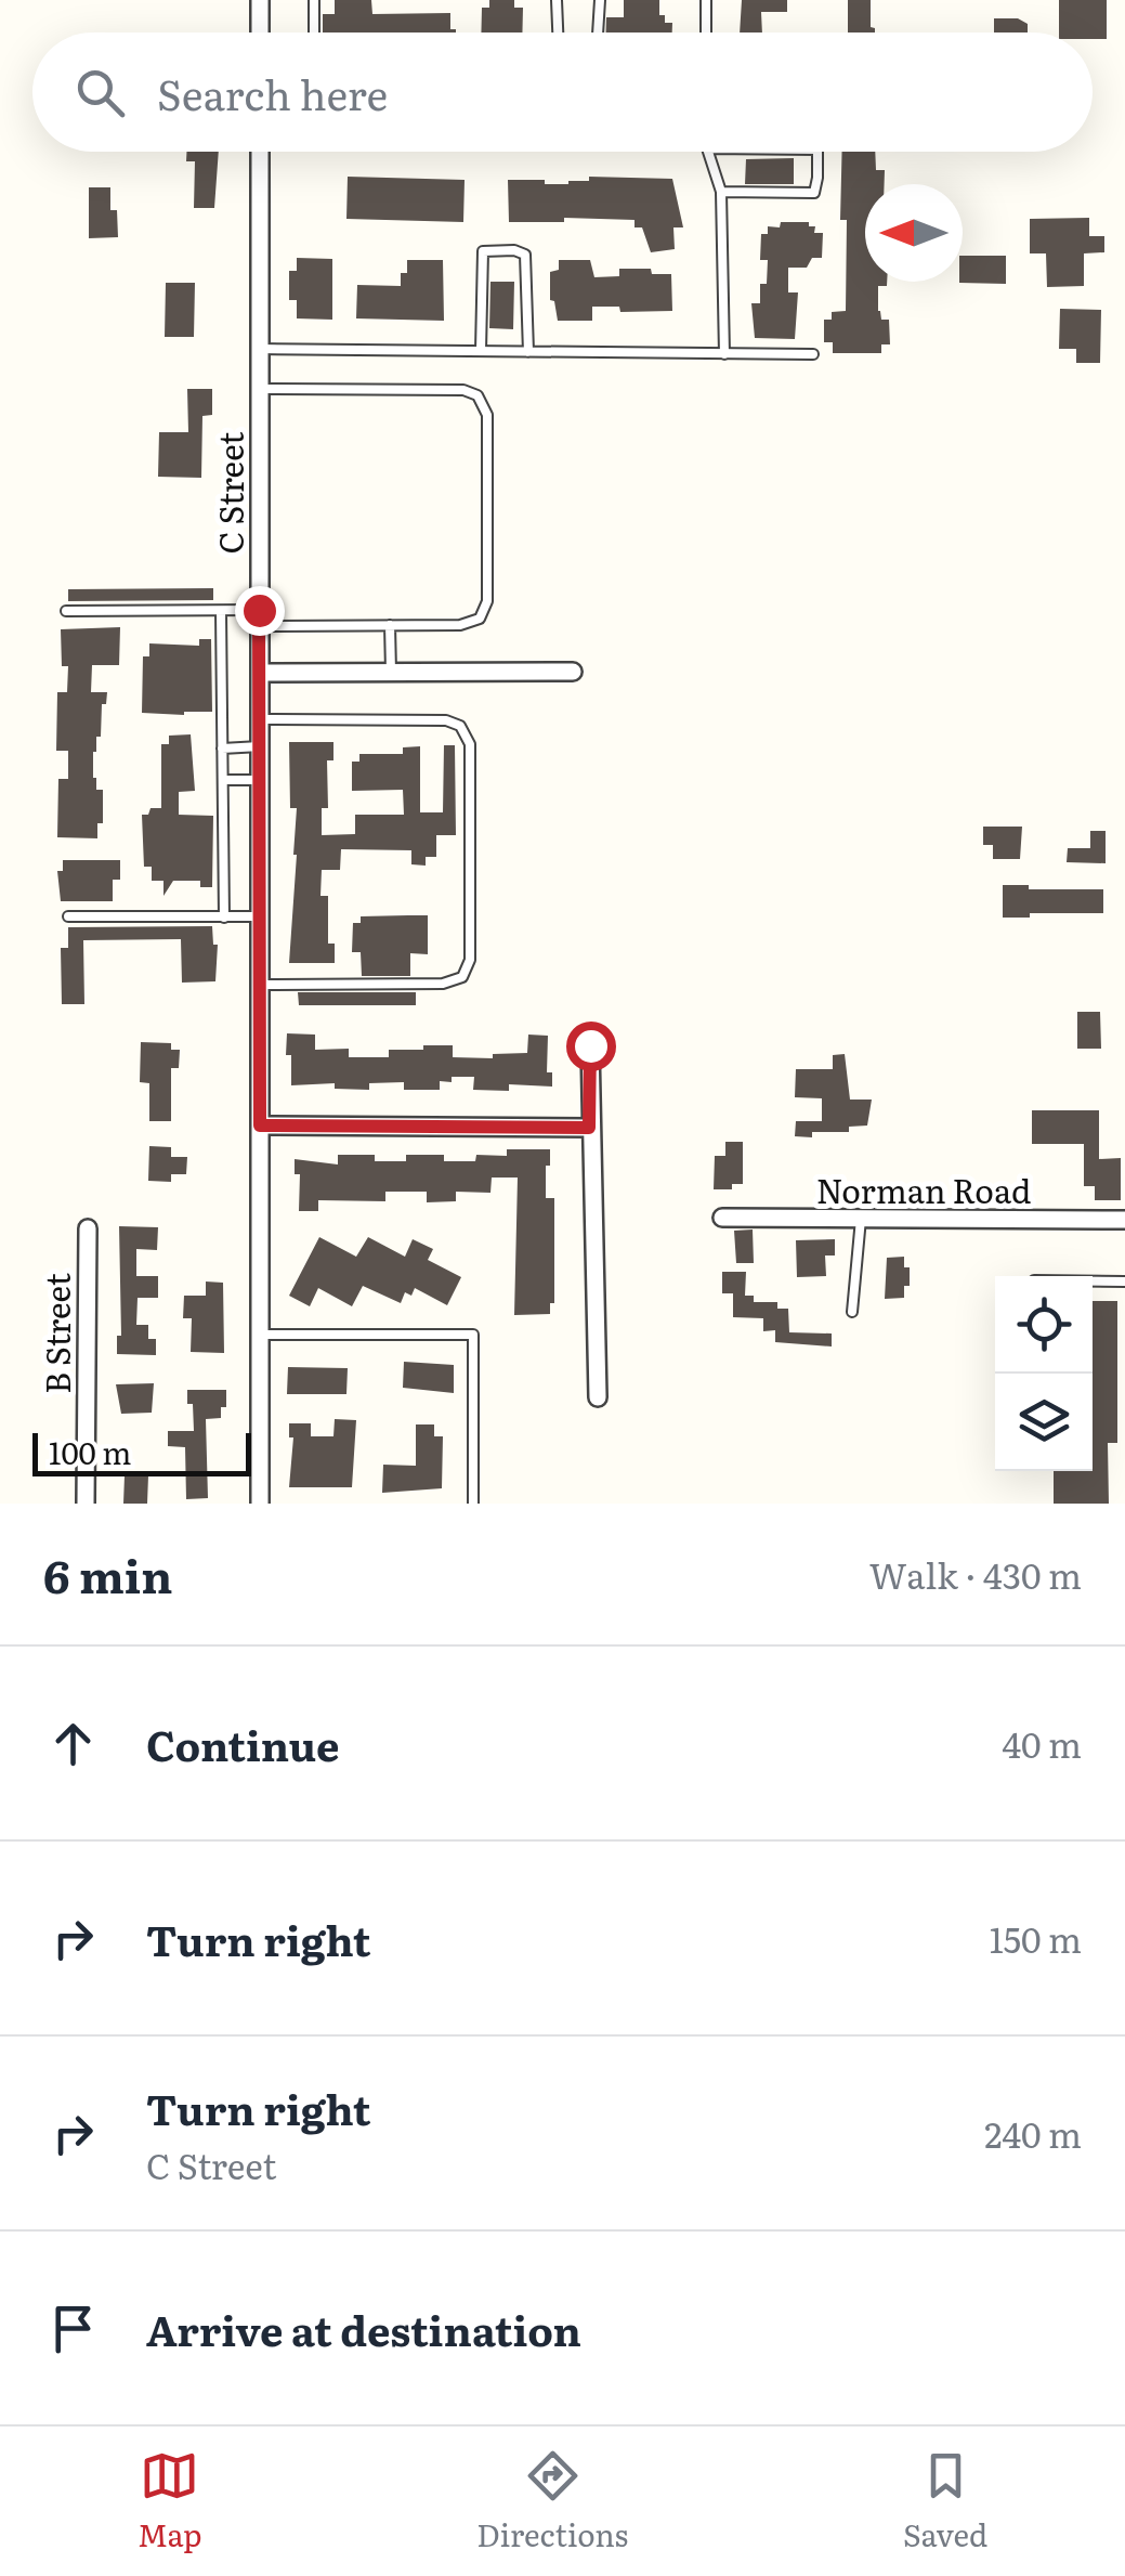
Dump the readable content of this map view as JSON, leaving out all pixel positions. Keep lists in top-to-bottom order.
{
  "streets": {
    "street": ["C Street", "Norman Road", "B Street"]
  },
  "scale_bar": "100 m",
  "north": "left",
  "page": {
    "search": "Search here",
    "scale": "100 m",
    "heading": ["6 min", "Walk · 430 m"],
    "list": [
      ["Continue", "40 m"],
      ["Turn right", "150 m"],
      ["Turn right", "C Street", "240 m"],
      "Arrive at destination"
    ],
    "nav": ["Map", "Directions", "Saved"]
  }
}
